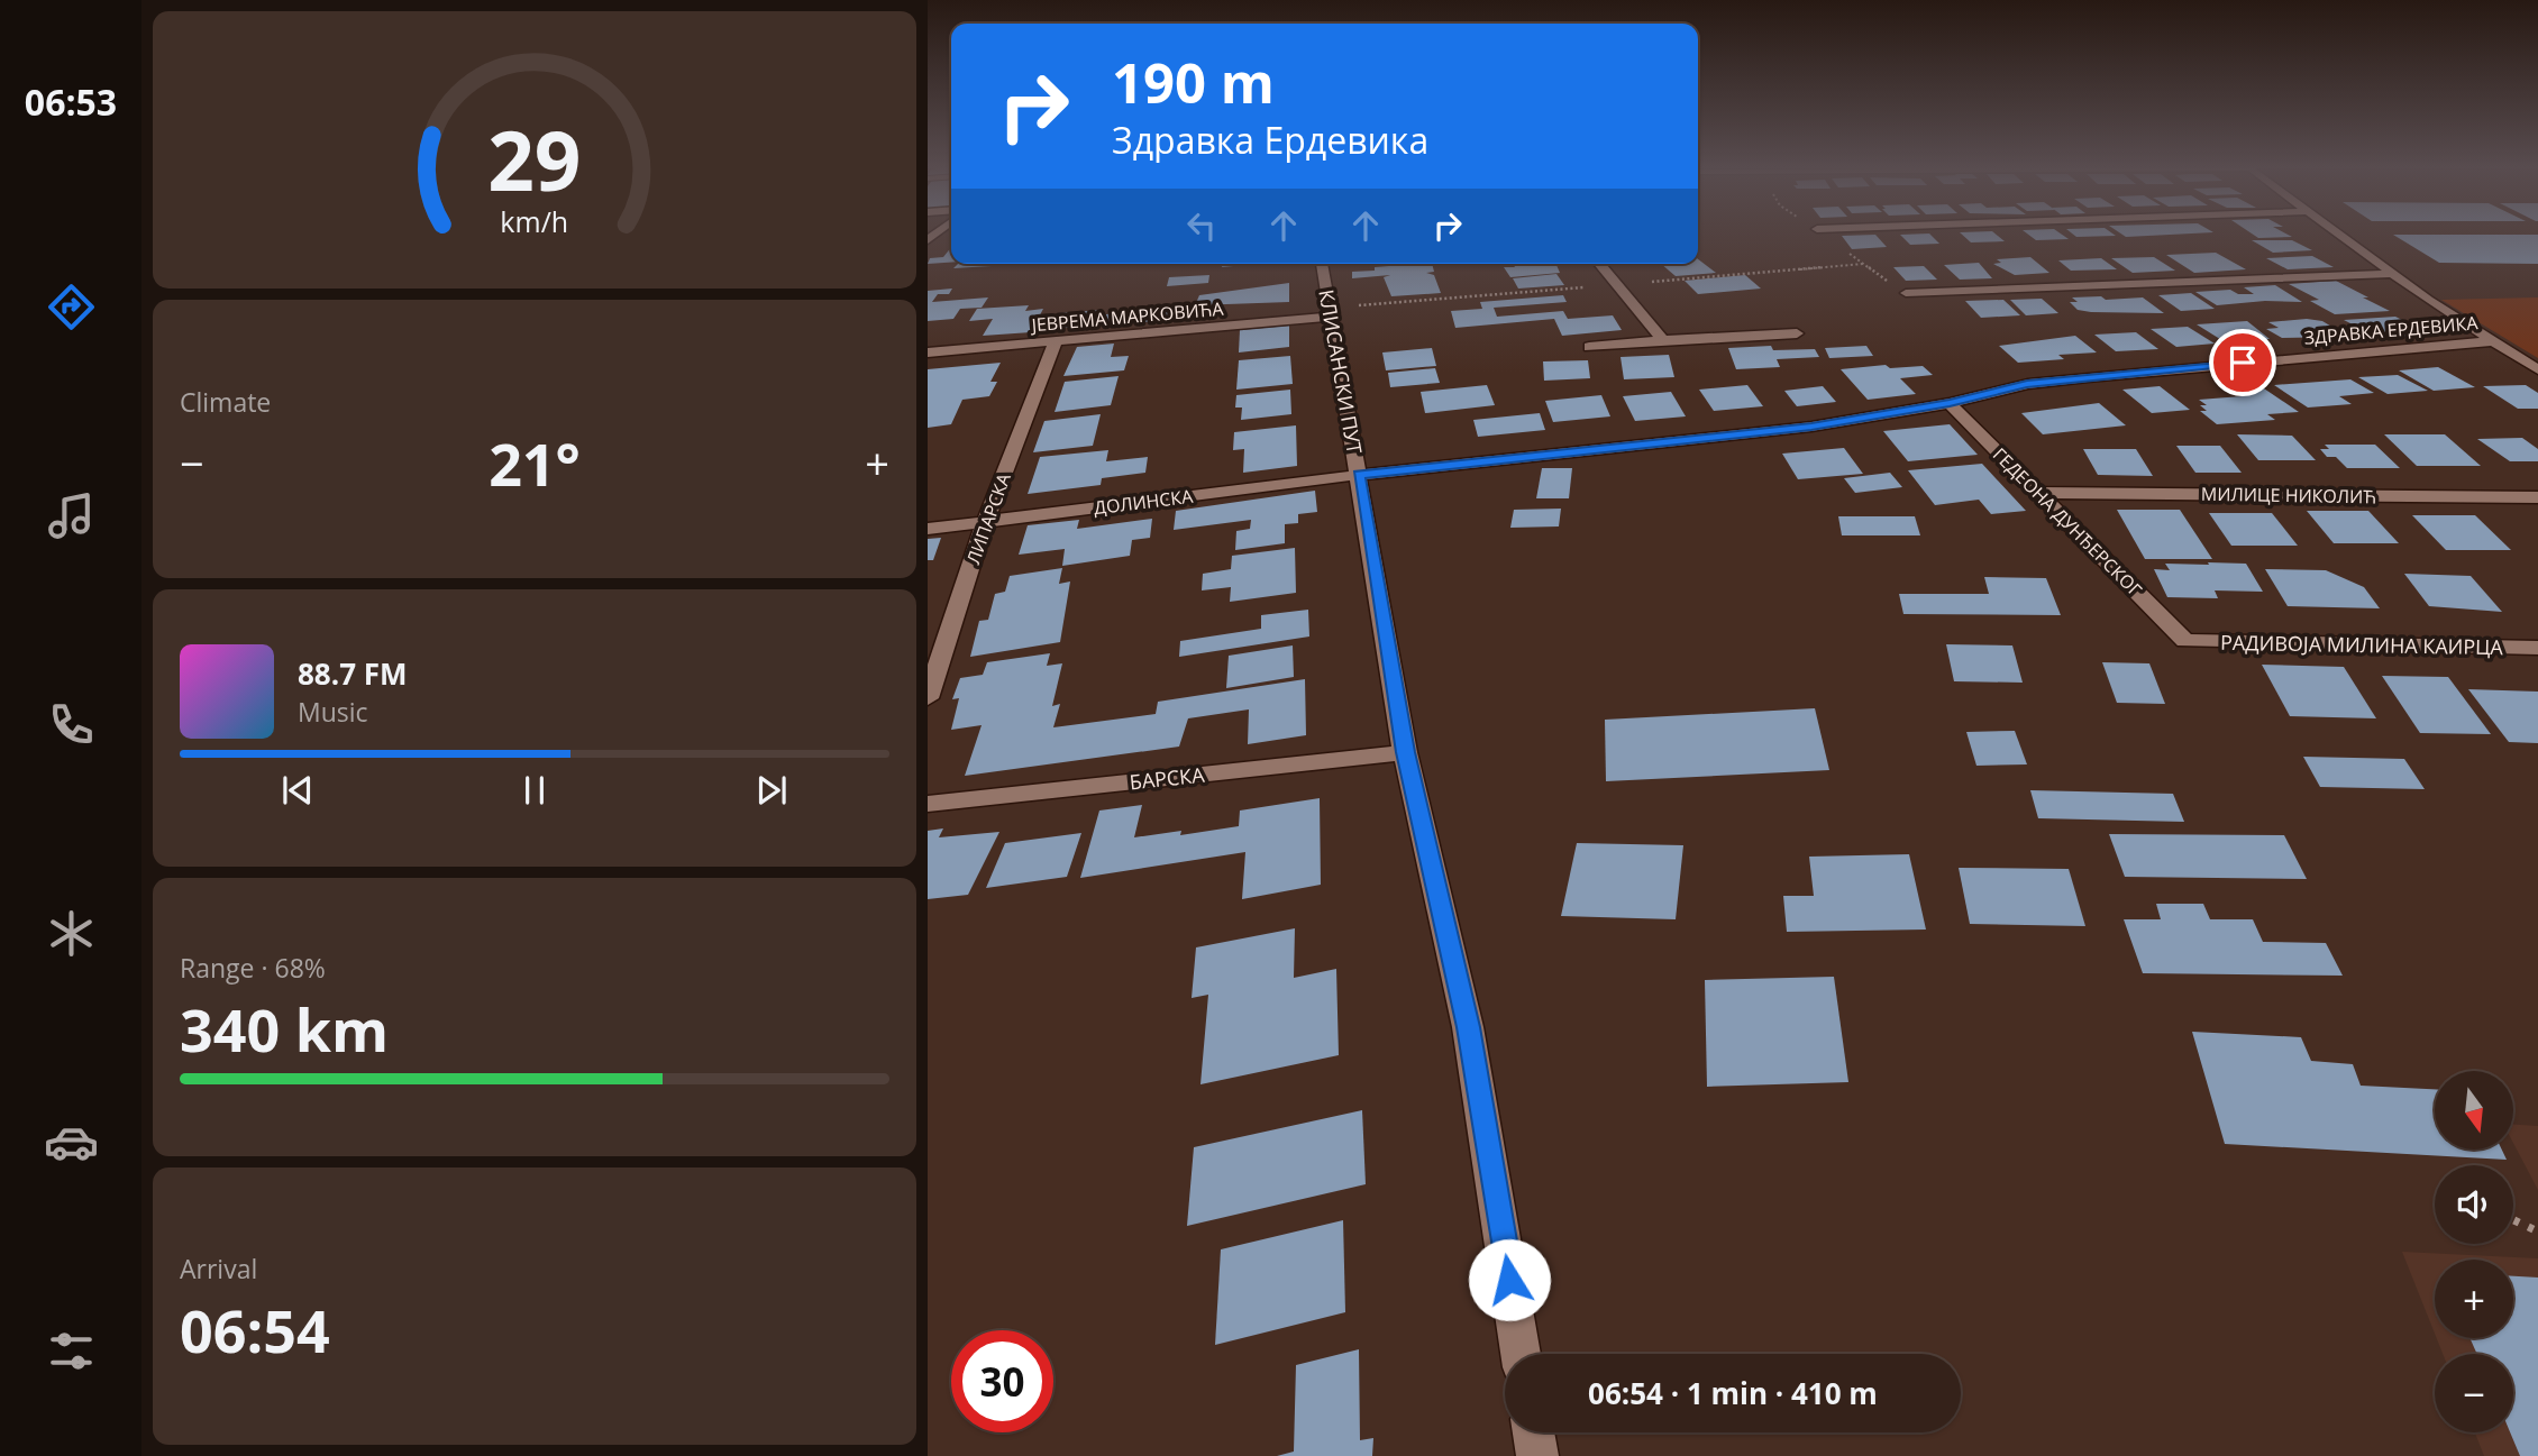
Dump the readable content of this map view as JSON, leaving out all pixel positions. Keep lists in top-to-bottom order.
{
  "streets": {
    "street": [
      "ЈЕВРЕМА МАРКОВИЋА",
      "ЗДРАВКА ЕРДЕВИКА",
      "КЛИСАНСКИ ПУТ",
      "МИЛИЦЕ НИКОЛИЋ",
      "ДОЛИНСКА",
      "ЛИПАРСКА",
      "ГЕДЕОНА ДУНЂЕРСКОГ",
      "РАДИВОЈА МИЛИНА КАИРЦА",
      "БАРСКА"
    ]
  },
  "crossings": [
    ["ЈЕВРЕМА МАРКОВИЋА", "КЛИСАНСКИ ПУТ"],
    ["ЈЕВРЕМА МАРКОВИЋА", "ЛИПАРСКА"],
    ["ЗДРАВКА ЕРДЕВИКА", "КЛИСАНСКИ ПУТ"],
    ["ЗДРАВКА ЕРДЕВИКА", "ДОЛИНСКА"],
    ["ЗДРАВКА ЕРДЕВИКА", "ГЕДЕОНА ДУНЂЕРСКОГ"],
    ["КЛИСАНСКИ ПУТ", "ДОЛИНСКА"],
    ["КЛИСАНСКИ ПУТ", "БАРСКА"],
    ["МИЛИЦЕ НИКОЛИЋ", "ГЕДЕОНА ДУНЂЕРСКОГ"],
    ["ДОЛИНСКА", "ЛИПАРСКА"],
    ["ГЕДЕОНА ДУНЂЕРСКОГ", "РАДИВОЈА МИЛИНА КАИРЦА"]
  ],
  "north": "bottom",
  "page": {
    "tabs": "06:53",
    "turn": ["190 m", "Здравка Ердевика"],
    "tile": [
      "Climate",
      ["Range · 68%", "340 km"],
      ["Arrival", "06:54"]
    ],
    "heat": ["−", "21°", "+"],
    "song": ["88.7 FM", "Music"],
    "map_buttons": ["+", "−"],
    "limit": "30",
    "trip": "06:54 · 1 min · 410 m",
    "gauge": ["29", "km/h"]
  }
}
